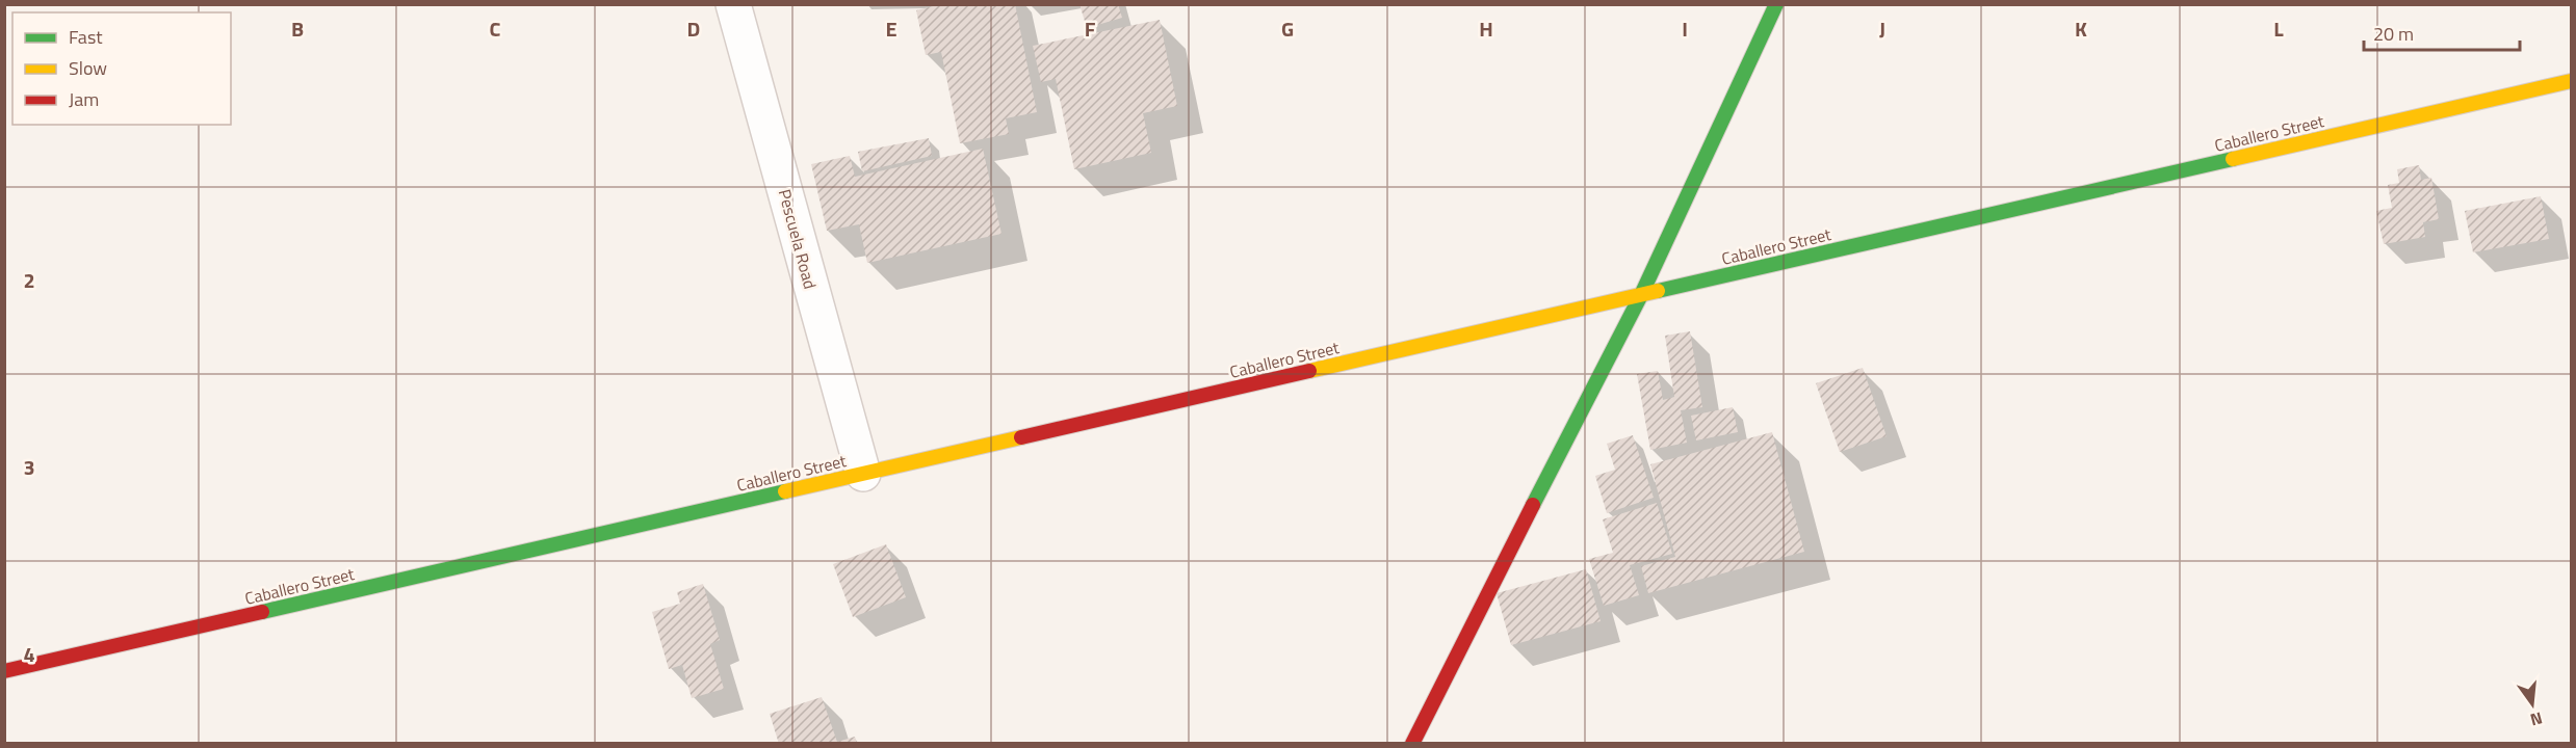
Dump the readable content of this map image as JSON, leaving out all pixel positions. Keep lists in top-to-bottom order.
{
  "streets": {
    "street": ["Caballero Street", "Pescuela Road"]
  },
  "crossings": [
    ["Caballero Street", "Pescuela Road"]
  ],
  "legend": ["Fast", "Slow", "Jam"],
  "scale_bar": "20 m",
  "north": "bottom",
  "grid": {
    "columns": [
      "B",
      "C",
      "D",
      "E",
      "F",
      "G",
      "H",
      "I",
      "J",
      "K",
      "L"
    ],
    "rows": ["2", "3", "4"]
  }
}
